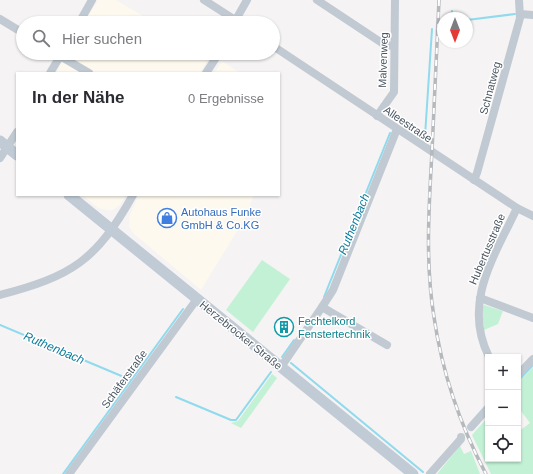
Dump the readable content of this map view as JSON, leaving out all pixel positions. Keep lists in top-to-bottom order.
{
  "streets": {
    "main road": ["Herzebrocker Straße"],
    "street": [
      "Malvenweg",
      "Schnatweg",
      "Alleestraße",
      "Hubertusstraße",
      "Schäferstraße"
    ]
  },
  "crossings": [
    ["Malvenweg", "Alleestraße"],
    ["Schnatweg", "Alleestraße"],
    ["Alleestraße", "Hubertusstraße"],
    ["Herzebrocker Straße", "Schäferstraße"]
  ],
  "water": ["Ruthenbach"],
  "places": {
    "shop": ["Autohaus Funke GmbH & Co.KG"],
    "building": ["Fechtelkord Fenstertechnik"]
  },
  "north": "bottom",
  "page": {
    "search": "Hier suchen",
    "heading": ["In der Nähe", "0 Ergebnisse"],
    "map_buttons": ["+", "−"]
  }
}
